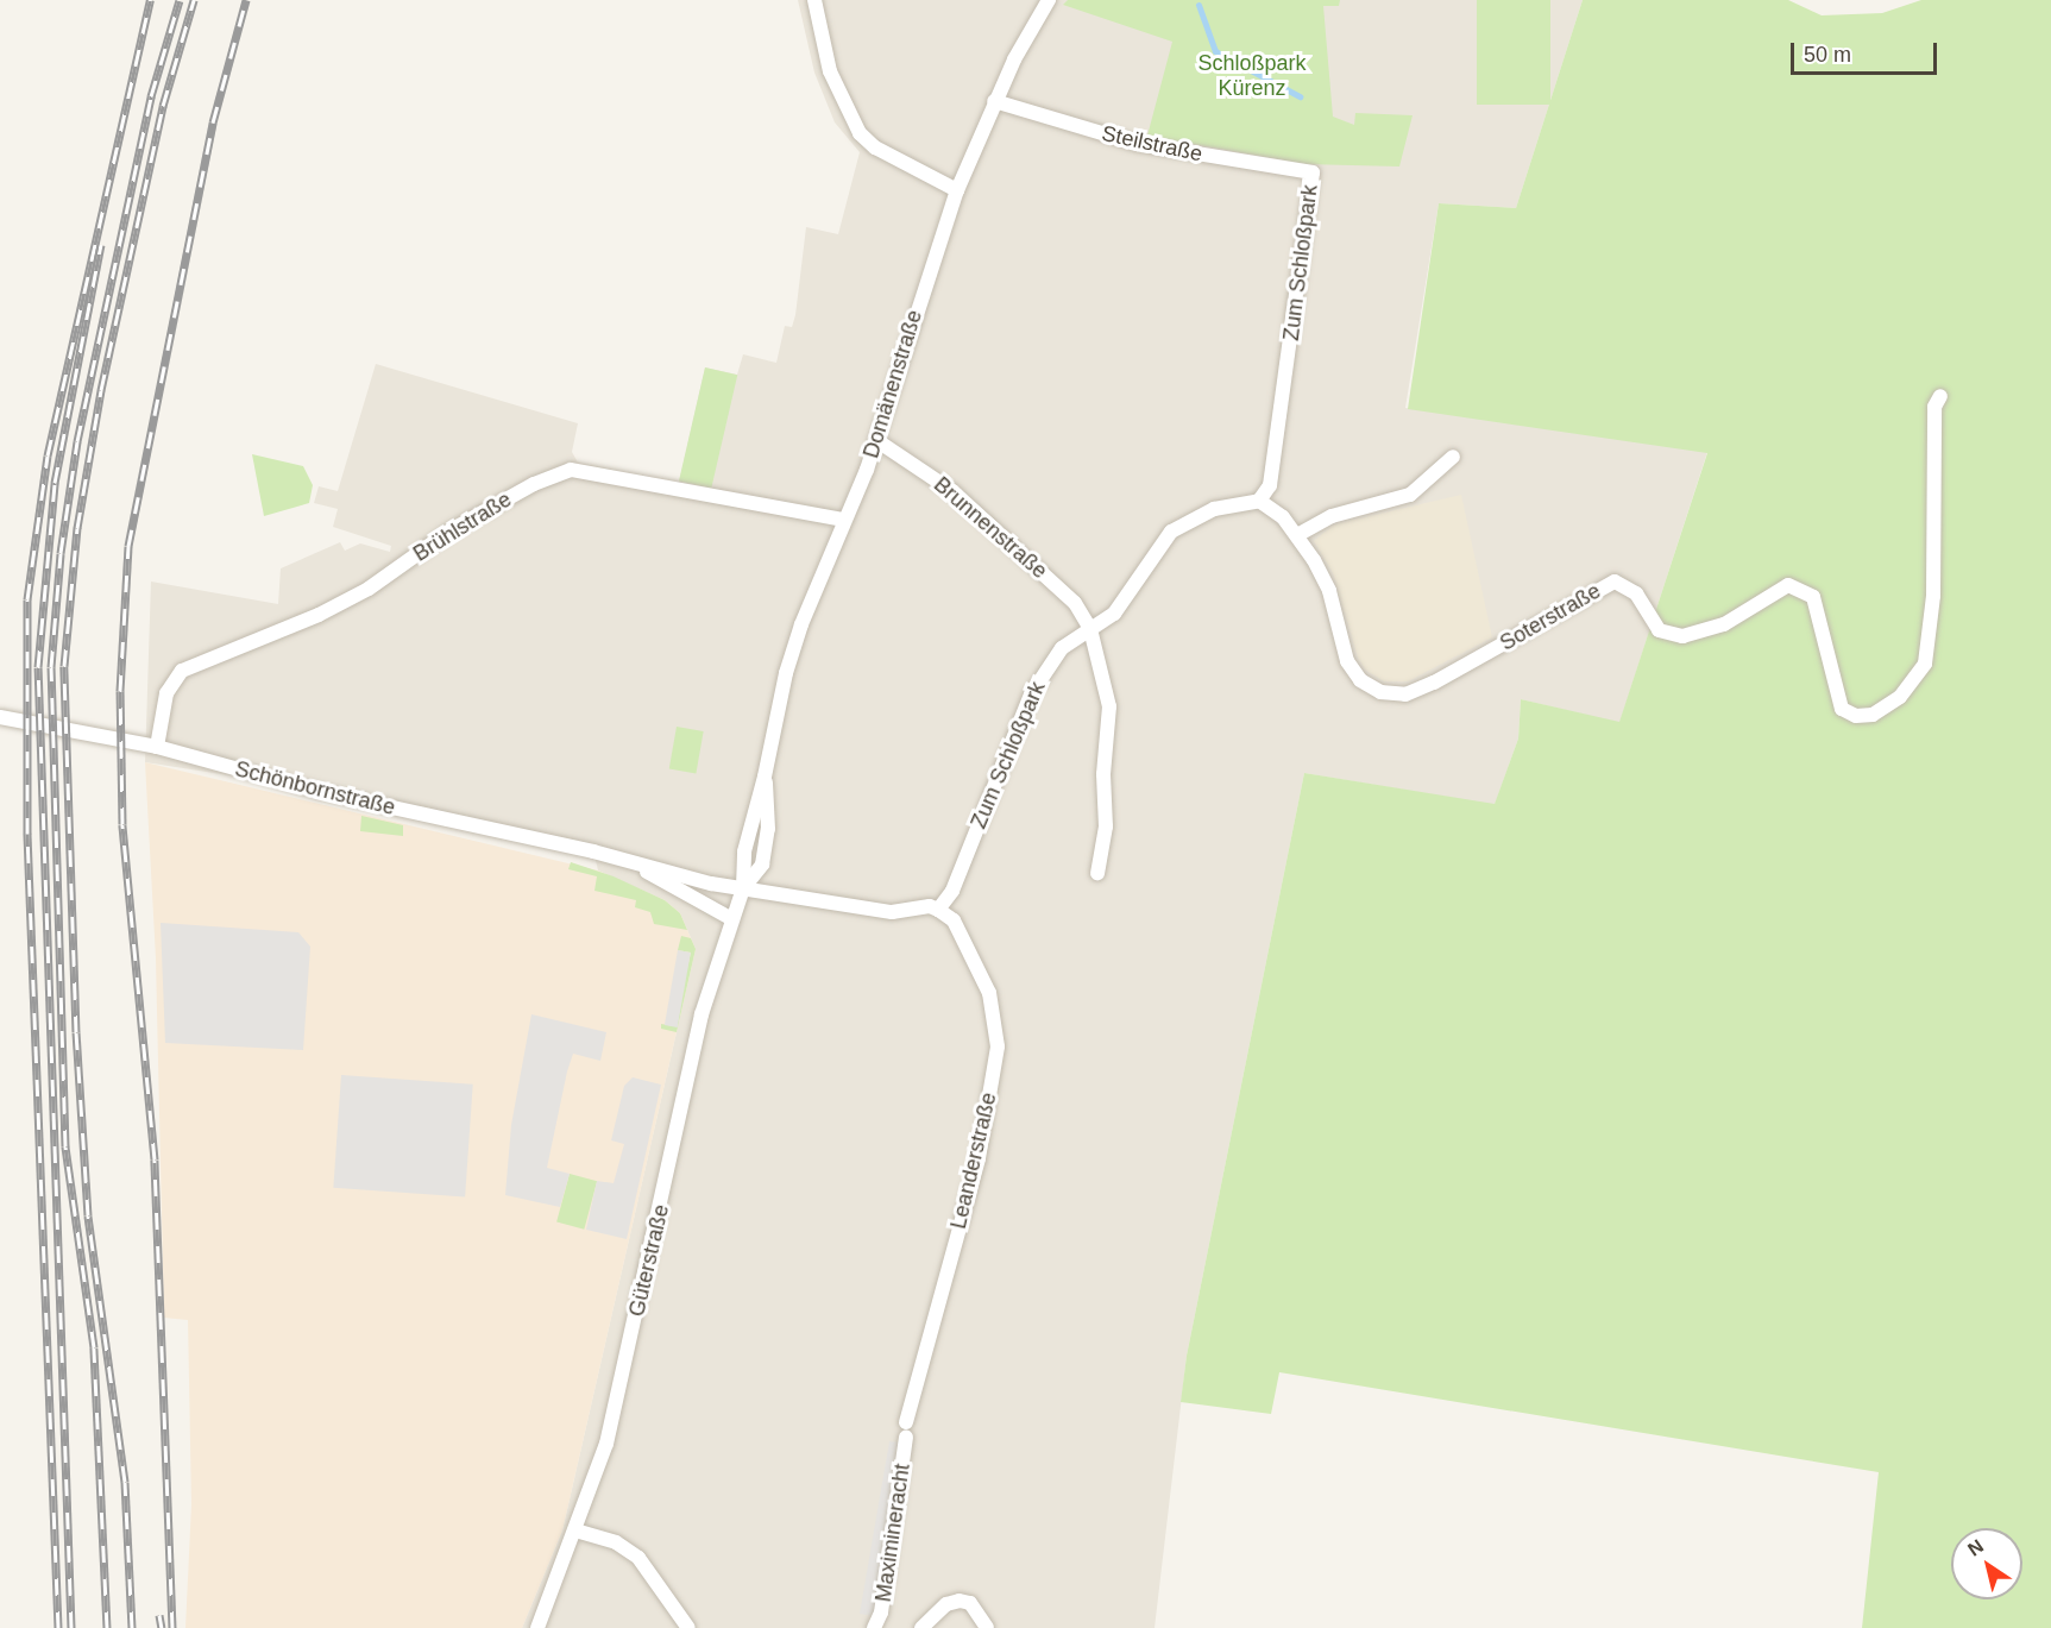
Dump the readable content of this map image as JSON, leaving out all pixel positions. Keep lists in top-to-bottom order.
{
  "streets": {
    "street": [
      "Steilstraße",
      "Zum Schloßpark",
      "Domänenstraße",
      "Brühlstraße",
      "Brunnenstraße",
      "Soterstraße",
      "Schönbornstraße",
      "Leanderstraße",
      "Güterstraße",
      "Maximineracht"
    ]
  },
  "crossings": [
    ["Steilstraße", "Zum Schloßpark"],
    ["Steilstraße", "Domänenstraße"],
    ["Zum Schloßpark", "Brunnenstraße"],
    ["Zum Schloßpark", "Soterstraße"],
    ["Zum Schloßpark", "Leanderstraße"],
    ["Domänenstraße", "Brühlstraße"],
    ["Domänenstraße", "Brunnenstraße"],
    ["Domänenstraße", "Schönbornstraße"],
    ["Domänenstraße", "Güterstraße"],
    ["Brühlstraße", "Schönbornstraße"],
    ["Schönbornstraße", "Güterstraße"],
    ["Leanderstraße", "Maximineracht"]
  ],
  "parks": ["Schloßpark Kürenz"],
  "scale_bar": "50 m",
  "north": "top left"
}
